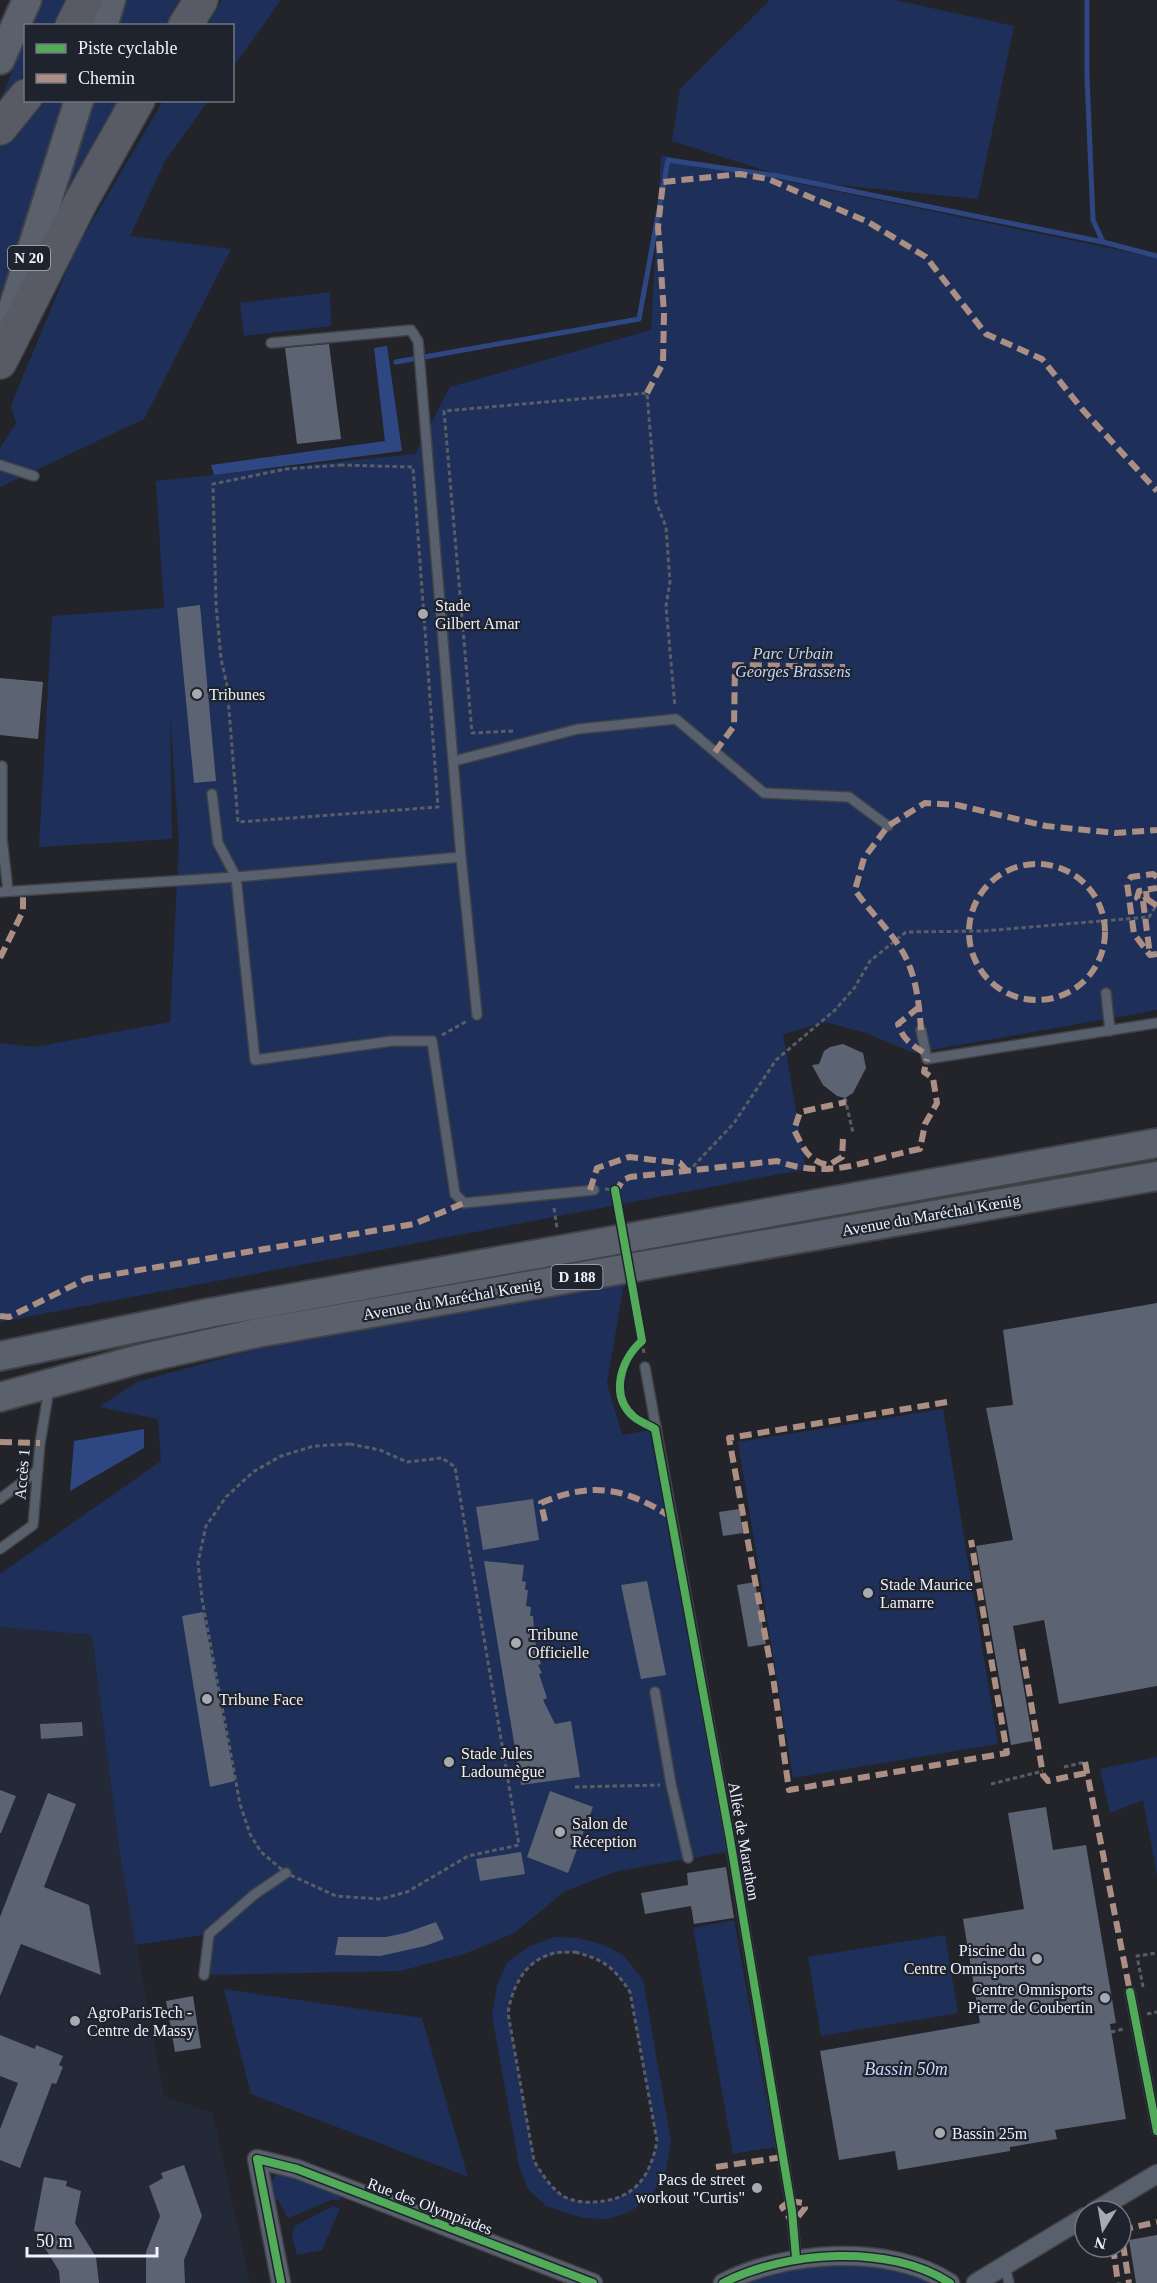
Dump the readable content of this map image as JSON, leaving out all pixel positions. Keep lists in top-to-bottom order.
{
  "streets": {
    "main road": ["N 20", "Avenue du Maréchal Kœnig", "D 188"],
    "street": ["Rue des Olympiades"],
    "lane": ["Accès 1", "Allée de Marathon"]
  },
  "crossings": [
    ["Avenue du Maréchal Kœnig", "Accès 1"]
  ],
  "water": ["Bassin 50m"],
  "parks": ["Parc Urbain Georges Brassens"],
  "places": [
    "Stade Gilbert Amar",
    "Tribunes",
    "Stade Maurice Lamarre",
    "Tribune Officielle",
    "Tribune Face",
    "Stade Jules Ladoumègue",
    "Salon de Réception",
    "Piscine du Centre Omnisports",
    "Centre Omnisports Pierre de Coubertin",
    "AgroParisTech - Centre de Massy",
    "Bassin 25m",
    "Pacs de street workout \"Curtis\""
  ],
  "legend": ["Piste cyclable", "Chemin"],
  "scale_bar": "50 m",
  "north": "bottom"
}
